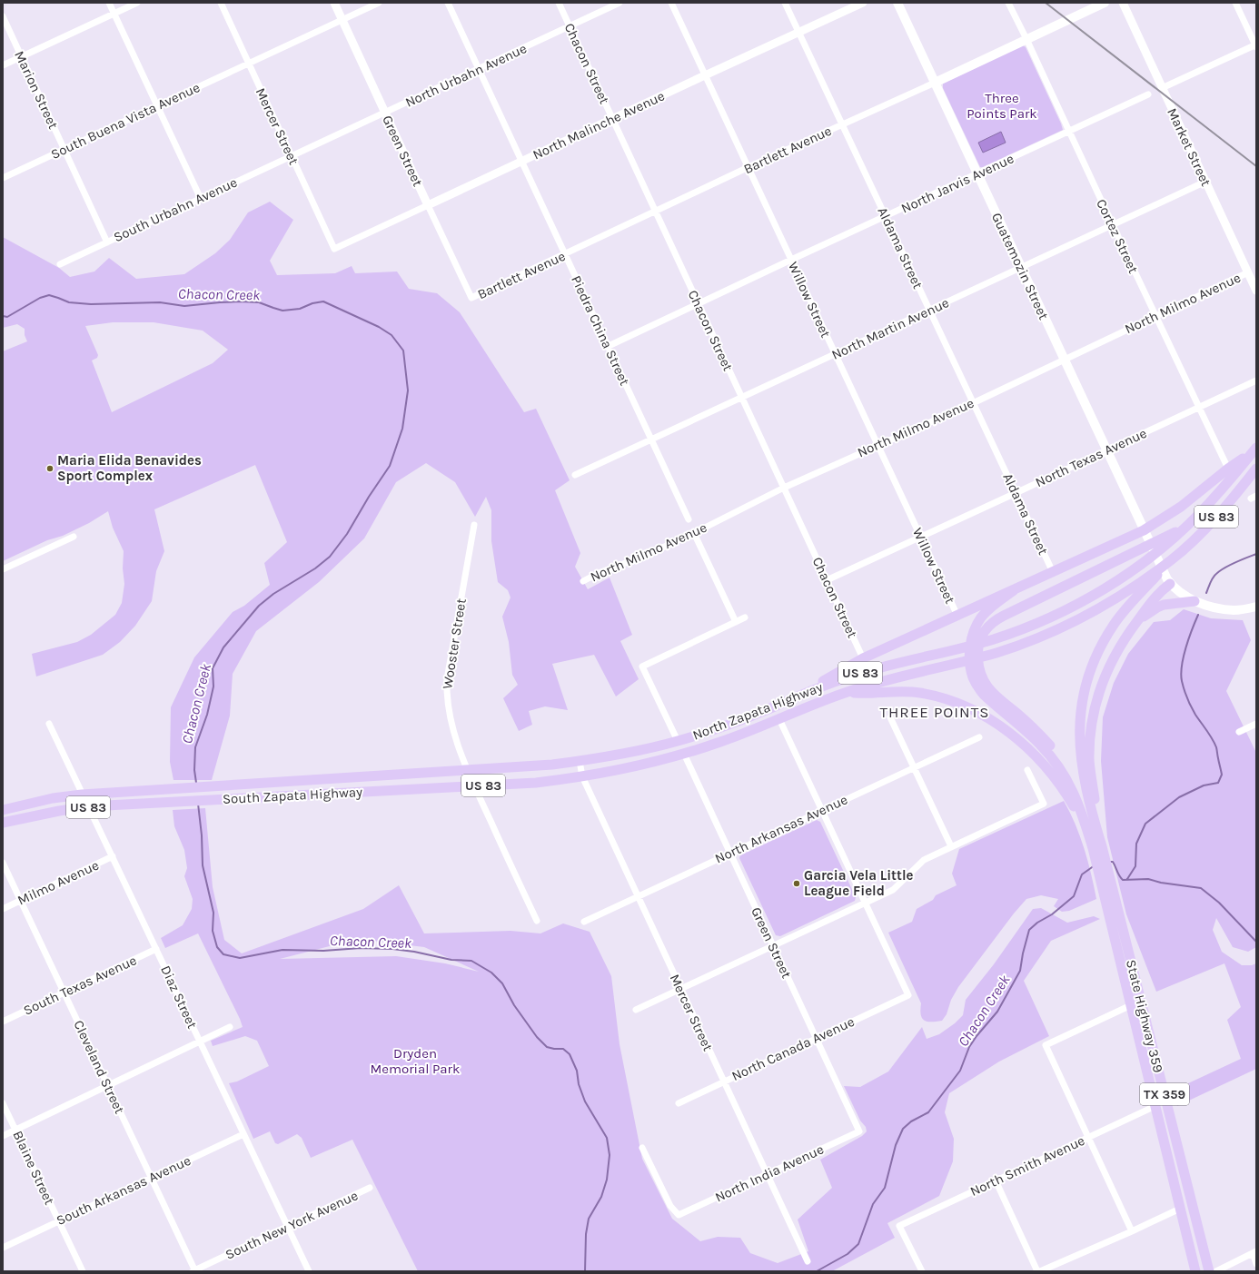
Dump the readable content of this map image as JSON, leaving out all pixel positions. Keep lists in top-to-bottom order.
{
  "streets": {
    "main road": [
      "Bartlett Avenue",
      "Guatemozin Street",
      "US 83",
      "North Zapata Highway",
      "South Zapata Highway",
      "State Highway 359",
      "TX 359"
    ],
    "street": [
      "Chacon Street",
      "North Urbahn Avenue",
      "Marion Street",
      "South Buena Vista Avenue",
      "North Malinche Avenue",
      "Mercer Street",
      "Market Street",
      "Green Street",
      "North Jarvis Avenue",
      "South Urbahn Avenue",
      "Cortez Street",
      "Aldama Street",
      "Willow Street",
      "North Milmo Avenue",
      "North Martin Avenue",
      "Piedra China Street",
      "North Texas Avenue",
      "Wooster Street",
      "North Arkansas Avenue",
      "Milmo Avenue",
      "South Texas Avenue",
      "Diaz Street",
      "North Canada Avenue",
      "Cleveland Street",
      "North Smith Avenue",
      "Blaine Street",
      "North India Avenue",
      "South Arkansas Avenue",
      "South New York Avenue"
    ]
  },
  "crossings": [
    ["Chacon Street", "North Urbahn Avenue"],
    ["Chacon Street", "North Malinche Avenue"],
    ["Chacon Street", "Bartlett Avenue"],
    ["Chacon Street", "North Jarvis Avenue"],
    ["Chacon Street", "North Milmo Avenue"],
    ["Chacon Street", "North Martin Avenue"],
    ["Chacon Street", "North Texas Avenue"],
    ["North Urbahn Avenue", "Mercer Street"],
    ["North Urbahn Avenue", "Green Street"],
    ["North Urbahn Avenue", "South Urbahn Avenue"],
    ["North Urbahn Avenue", "Piedra China Street"],
    ["Marion Street", "South Buena Vista Avenue"],
    ["Marion Street", "South Urbahn Avenue"],
    ["South Buena Vista Avenue", "Mercer Street"],
    ["South Buena Vista Avenue", "Green Street"],
    ["North Malinche Avenue", "Mercer Street"],
    ["North Malinche Avenue", "Green Street"],
    ["North Malinche Avenue", "Aldama Street"],
    ["North Malinche Avenue", "Willow Street"],
    ["North Malinche Avenue", "Piedra China Street"],
    ["Mercer Street", "South Urbahn Avenue"],
    ["Mercer Street", "North Zapata Highway"],
    ["Mercer Street", "South Zapata Highway"],
    ["Mercer Street", "North Arkansas Avenue"],
    ["Mercer Street", "North Canada Avenue"],
    ["Mercer Street", "North India Avenue"],
    ["Market Street", "North Milmo Avenue"],
    ["Market Street", "North Martin Avenue"],
    ["Bartlett Avenue", "Green Street"],
    ["Bartlett Avenue", "Cortez Street"],
    ["Bartlett Avenue", "Aldama Street"],
    ["Bartlett Avenue", "Guatemozin Street"],
    ["Bartlett Avenue", "Willow Street"],
    ["Bartlett Avenue", "Piedra China Street"],
    ["Green Street", "North Zapata Highway"],
    ["Green Street", "North Arkansas Avenue"],
    ["Green Street", "North Canada Avenue"],
    ["Green Street", "North India Avenue"],
    ["North Jarvis Avenue", "Cortez Street"],
    ["North Jarvis Avenue", "Aldama Street"],
    ["North Jarvis Avenue", "Guatemozin Street"],
    ["North Jarvis Avenue", "Willow Street"],
    ["North Jarvis Avenue", "Piedra China Street"],
    ["Cortez Street", "North Milmo Avenue"],
    ["Cortez Street", "North Martin Avenue"],
    ["Cortez Street", "North Texas Avenue"],
    ["Aldama Street", "North Milmo Avenue"],
    ["Aldama Street", "North Martin Avenue"],
    ["Aldama Street", "North Texas Avenue"],
    ["Guatemozin Street", "North Milmo Avenue"],
    ["Guatemozin Street", "North Martin Avenue"],
    ["Guatemozin Street", "North Texas Avenue"],
    ["Willow Street", "North Milmo Avenue"],
    ["Willow Street", "North Martin Avenue"],
    ["Willow Street", "North Texas Avenue"],
    ["North Martin Avenue", "Piedra China Street"],
    ["Wooster Street", "South Zapata Highway"],
    ["North Zapata Highway", "South Zapata Highway"],
    ["South Zapata Highway", "Diaz Street"],
    ["Milmo Avenue", "Diaz Street"],
    ["Milmo Avenue", "Cleveland Street"],
    ["South Texas Avenue", "Diaz Street"],
    ["South Texas Avenue", "Cleveland Street"],
    ["Diaz Street", "South Arkansas Avenue"],
    ["Diaz Street", "South New York Avenue"],
    ["State Highway 359", "North Smith Avenue"],
    ["Cleveland Street", "South Arkansas Avenue"],
    ["Cleveland Street", "South New York Avenue"],
    ["Blaine Street", "South Arkansas Avenue"]
  ],
  "districts": ["THREE POINTS"],
  "water": ["Chacon Creek"],
  "parks": ["Three Points Park", "Dryden Memorial Park"],
  "places": ["Maria Elida Benavides Sport Complex", "Garcia Vela Little League Field"]
}
